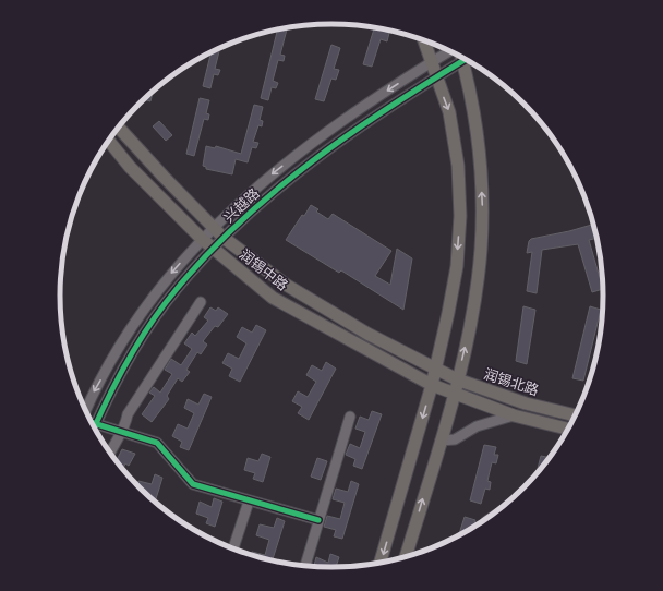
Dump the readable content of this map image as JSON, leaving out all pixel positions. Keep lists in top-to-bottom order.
{
  "streets": {
    "main road": ["润锡中路", "润锡北路"],
    "street": ["兴越路"]
  },
  "crossings": [
    ["兴越路", "润锡中路"],
    ["润锡中路", "润锡北路"]
  ]
}
